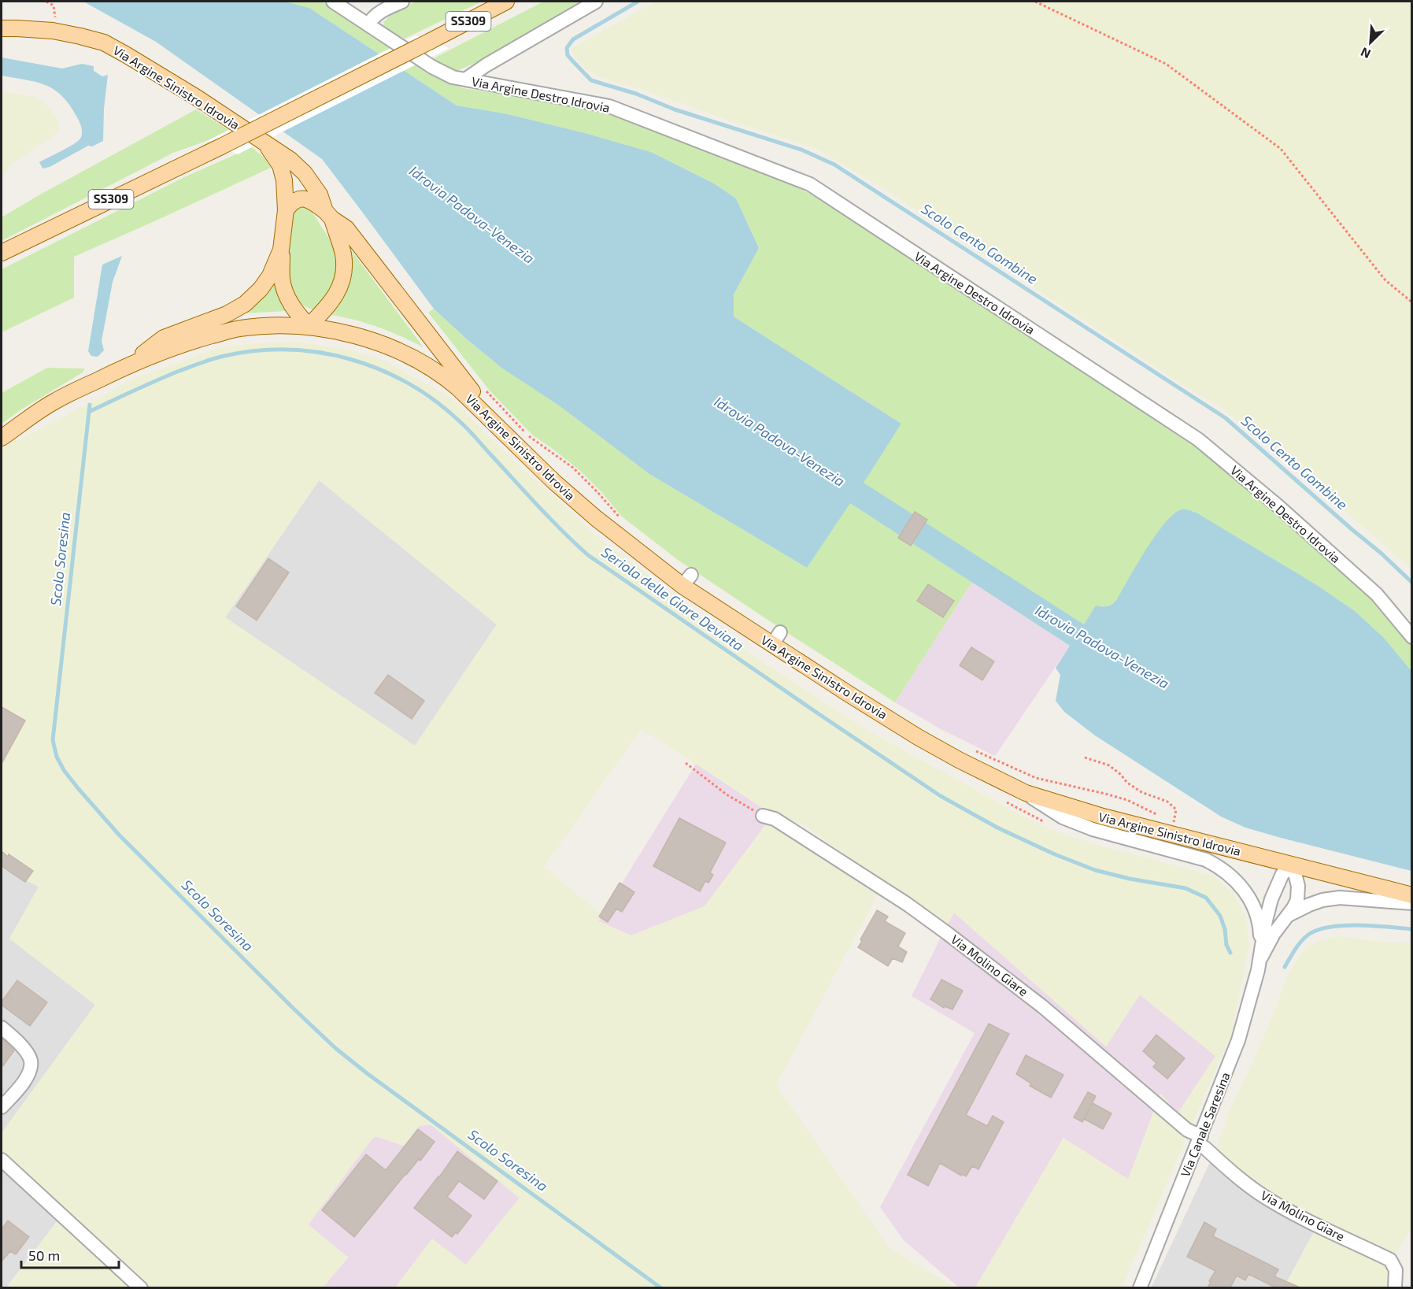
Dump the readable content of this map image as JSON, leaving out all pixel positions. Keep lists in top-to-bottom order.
{
  "streets": {
    "main road": ["SS309", "Via Argine Sinistro Idrovia"],
    "street": ["Via Argine Destro Idrovia", "Via Molino Giare", "Via Canale Saresina"]
  },
  "crossings": [
    ["Via Argine Sinistro Idrovia", "Via Canale Saresina"],
    ["Via Molino Giare", "Via Canale Saresina"]
  ],
  "water": [
    "Idrovia Padova-Venezia",
    "Scolo Cento Gombine",
    "Scolo Soresina",
    "Seriola delle Giare Deviata"
  ],
  "scale_bar": "50 m",
  "north": "bottom left"
}
